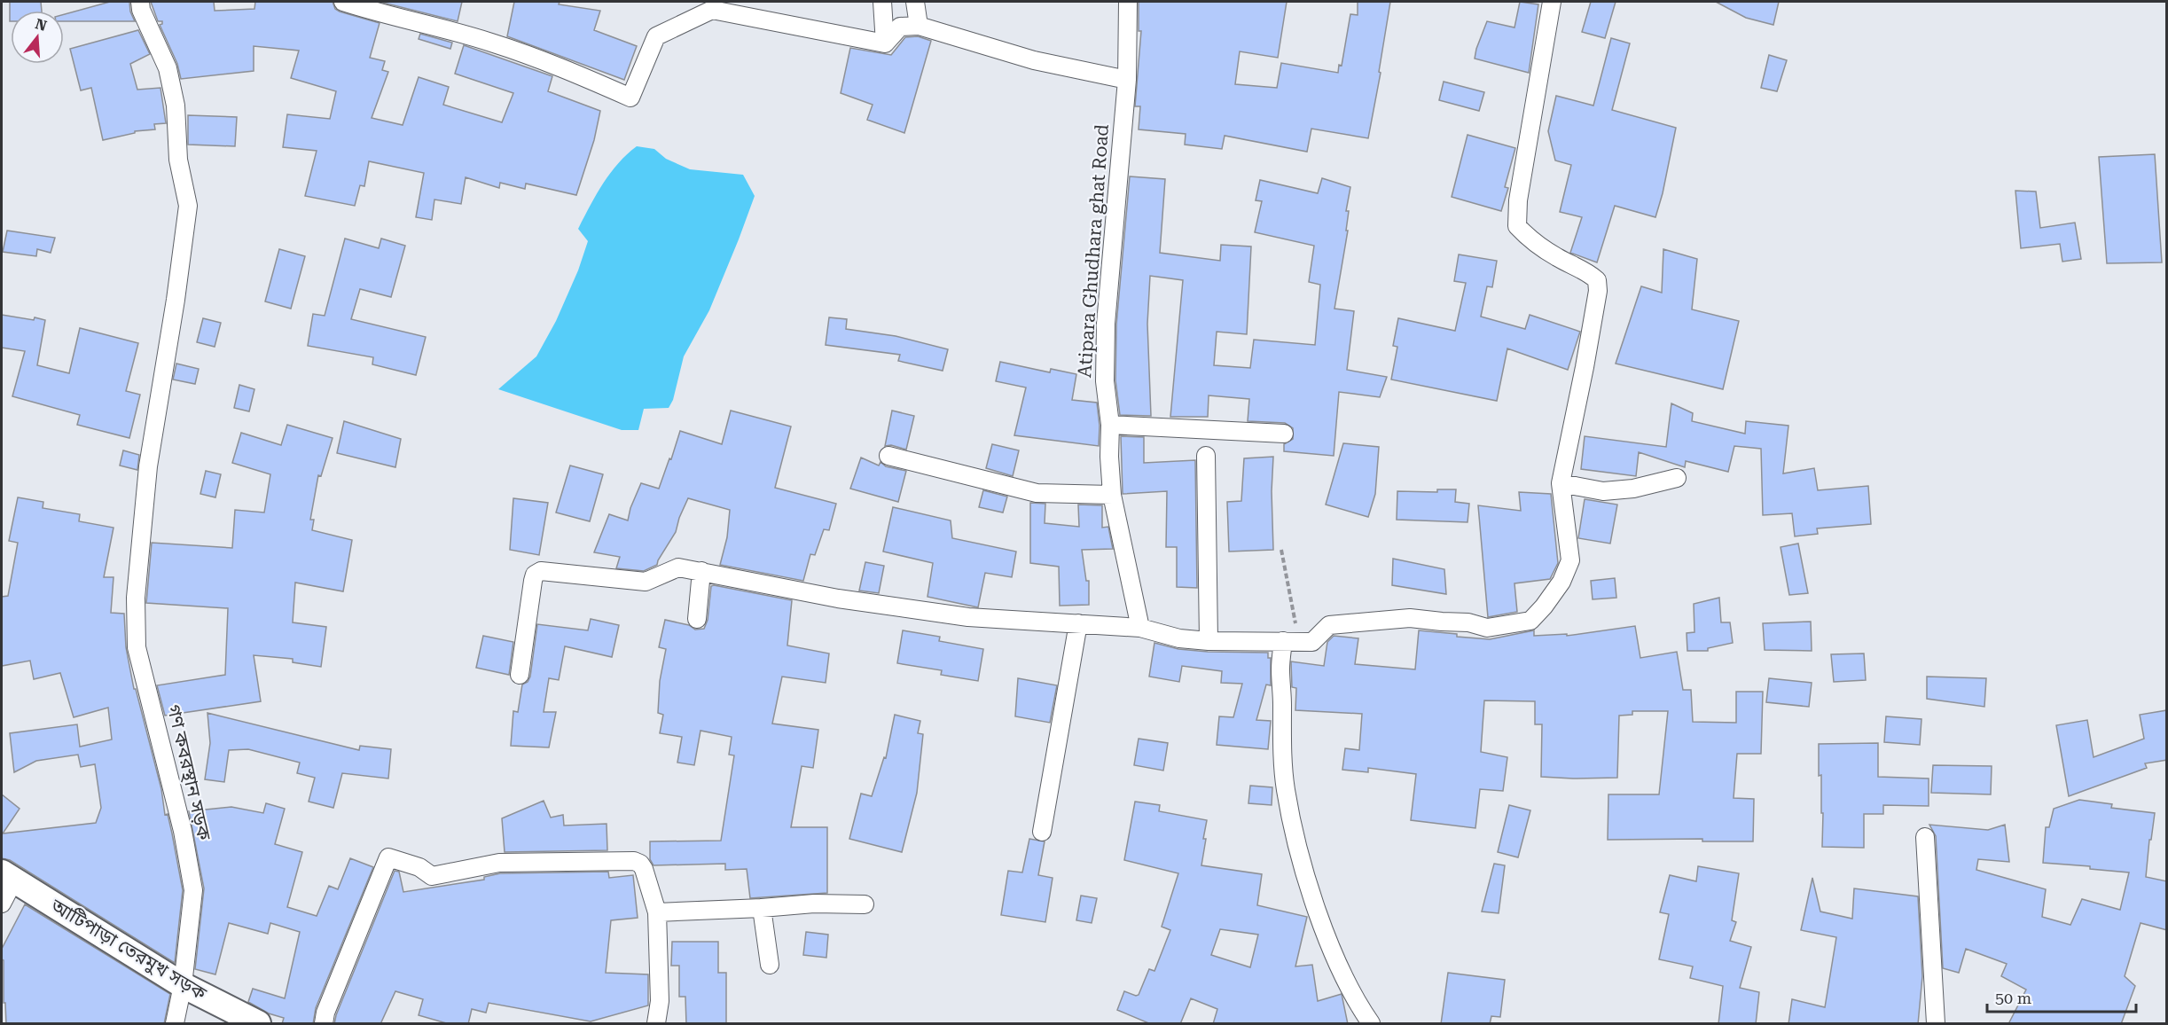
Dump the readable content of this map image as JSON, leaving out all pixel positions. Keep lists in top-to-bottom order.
{
  "streets": {
    "main road": ["আটিপাড়া তেরমুখ সড়ক"],
    "street": ["Atipara Ghudhara ghat Road", "গণ কবরস্থান সড়ক"]
  },
  "crossings": [
    ["গণ কবরস্থান সড়ক", "আটিপাড়া তেরমুখ সড়ক"]
  ],
  "scale_bar": "50 m",
  "north": "top"
}
